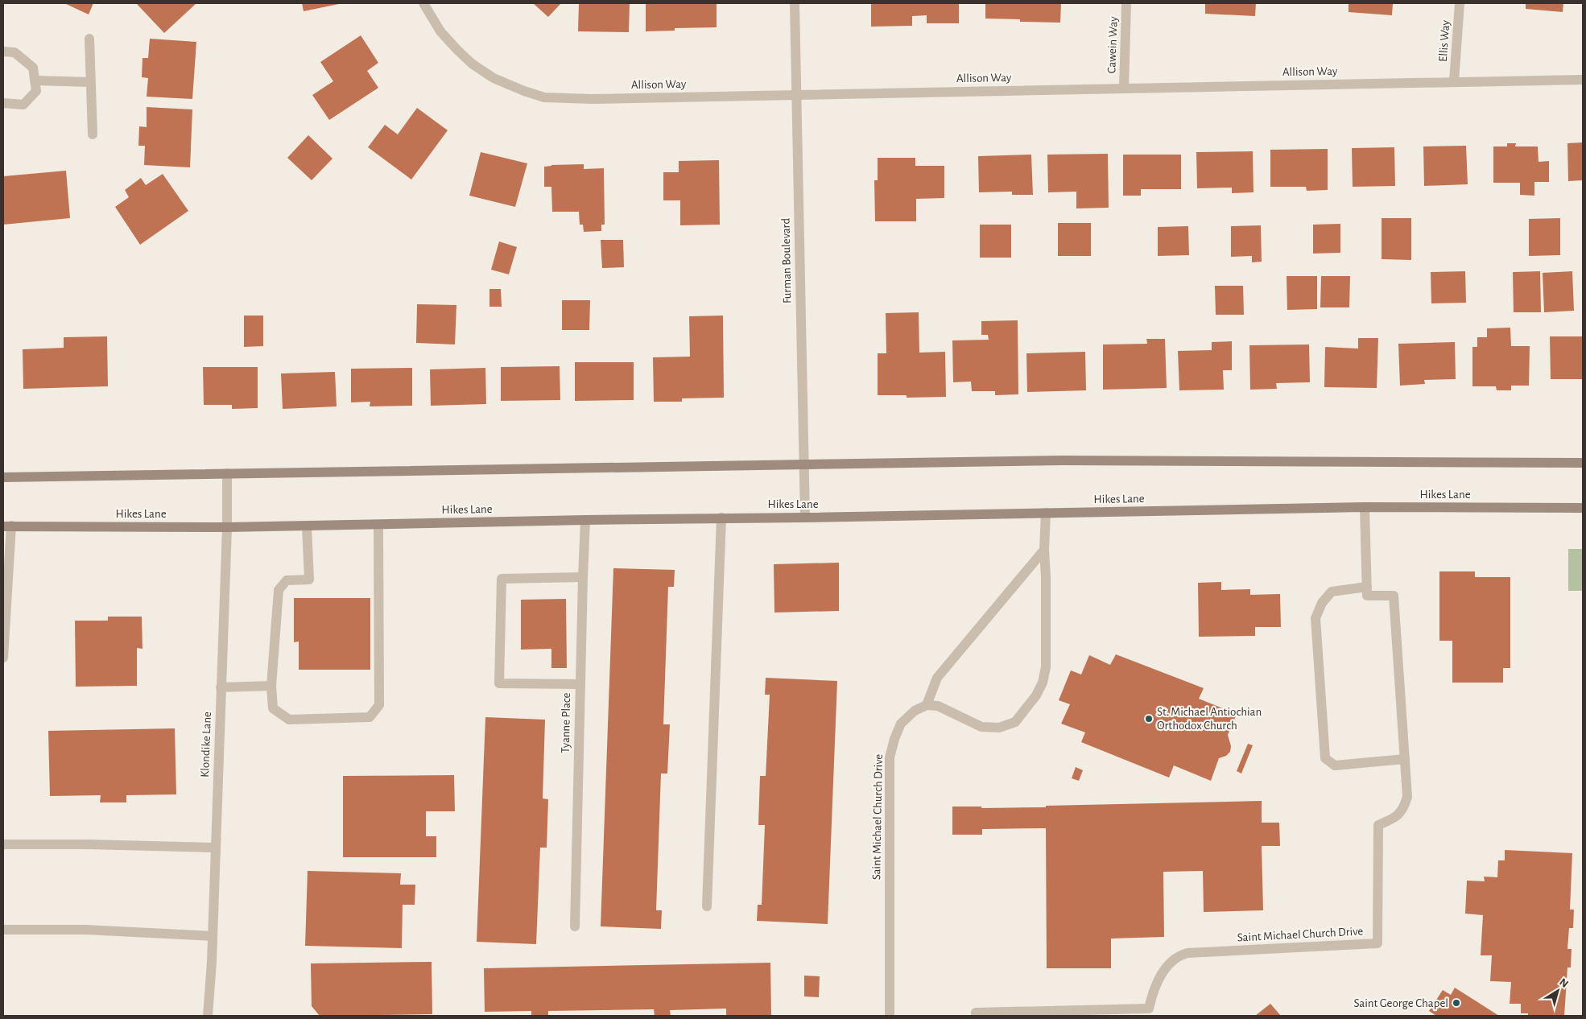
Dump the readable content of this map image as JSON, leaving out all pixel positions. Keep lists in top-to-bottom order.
{
  "streets": {
    "main road": ["Hikes Lane"],
    "street": [
      "Ellis Way",
      "Cawein Way",
      "Allison Way",
      "Furman Boulevard",
      "Tyanne Place",
      "Klondike Lane",
      "Saint Michael Church Drive"
    ]
  },
  "crossings": [
    ["Ellis Way", "Allison Way"],
    ["Cawein Way", "Allison Way"],
    ["Allison Way", "Furman Boulevard"],
    ["Furman Boulevard", "Hikes Lane"],
    ["Hikes Lane", "Tyanne Place"],
    ["Hikes Lane", "Klondike Lane"]
  ],
  "places": ["St. Michael Antiochian Orthodox Church", "Saint George Chapel"],
  "north": "top right"
}
